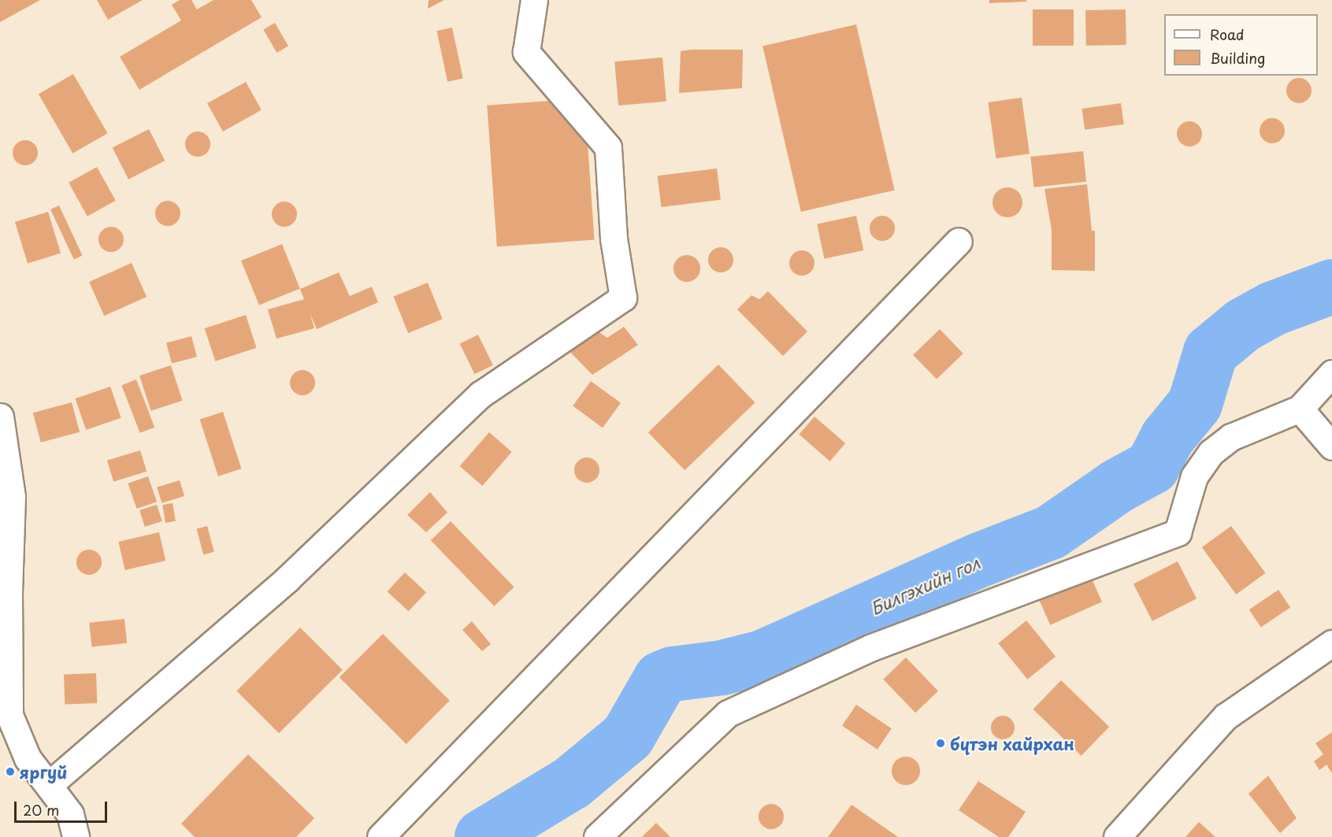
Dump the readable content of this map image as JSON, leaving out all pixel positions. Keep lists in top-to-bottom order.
{
  "water": ["Билгэхийн гол"],
  "places": ["бүтэн хайрхан", "яргуй"],
  "legend": ["Road", "Building"],
  "scale_bar": "20 m"
}
